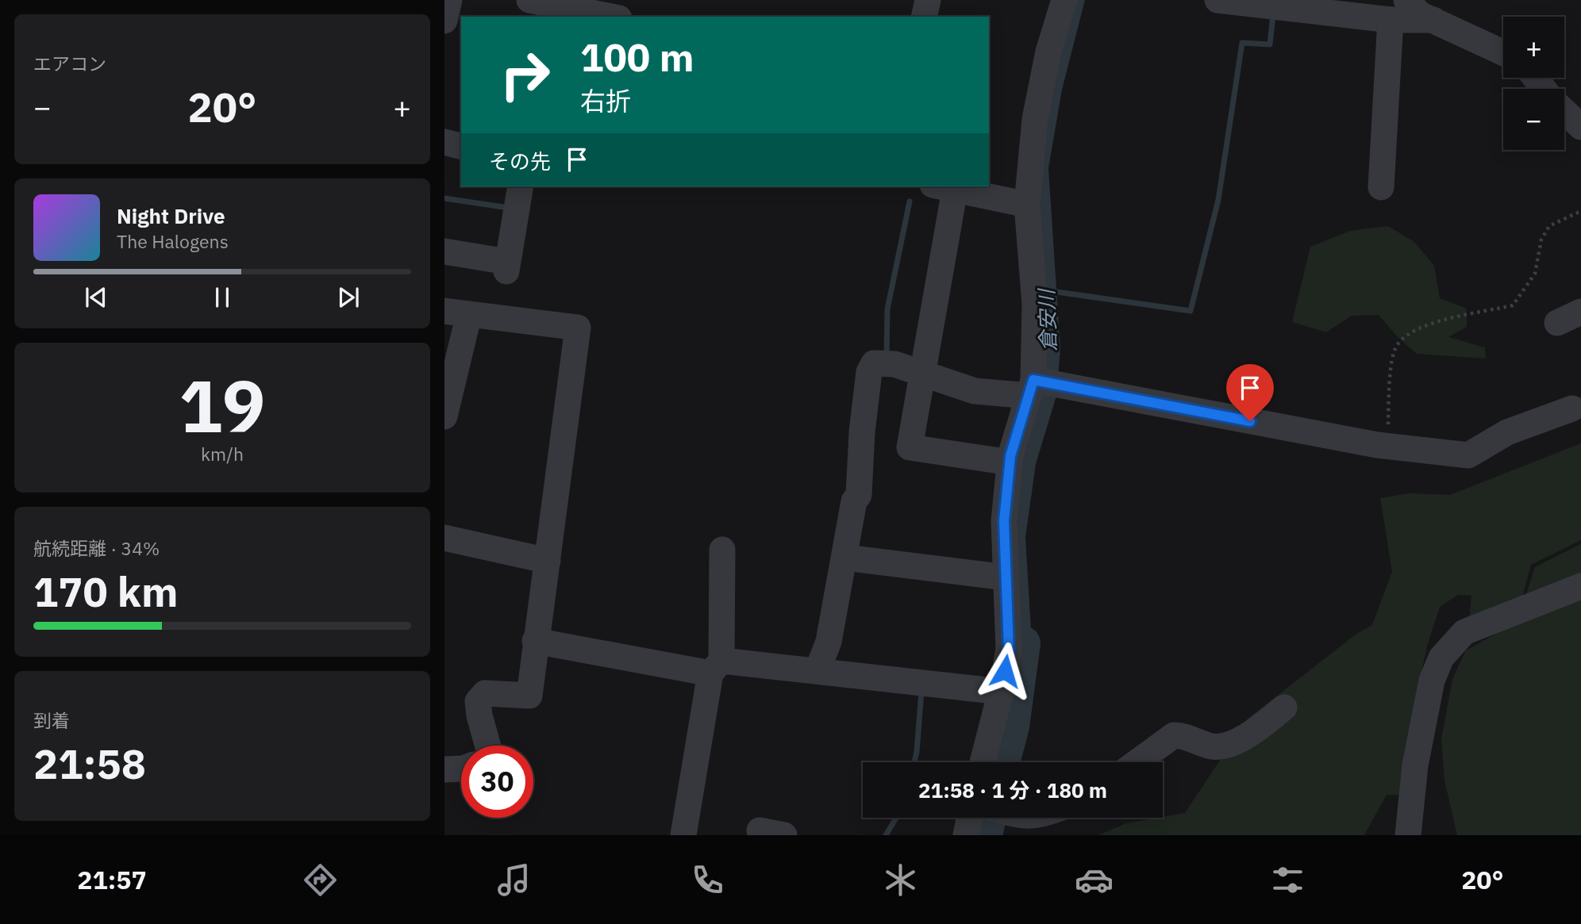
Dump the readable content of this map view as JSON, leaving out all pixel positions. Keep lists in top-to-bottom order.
{
  "water": ["倉安川"],
  "page": {
    "tile": [
      "エアコン",
      ["19", "km/h"],
      ["航続距離 · 34%", "170 km"],
      ["到着", "21:58"]
    ],
    "map_buttons": ["+", "−"],
    "turn": ["100 m", "右折"],
    "heat": ["−", "20°", "+"],
    "then": "その先",
    "song": ["Night Drive", "The Halogens"],
    "limit": "30",
    "trip": "21:58 · 1 分 · 180 m",
    "tabs": ["21:57", "20°"]
  }
}
